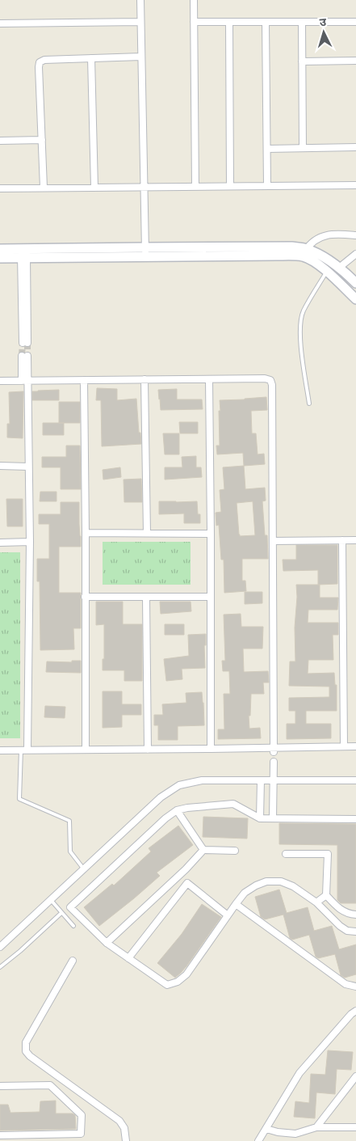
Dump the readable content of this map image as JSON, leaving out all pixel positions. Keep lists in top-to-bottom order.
{
  "north": "top"
}
